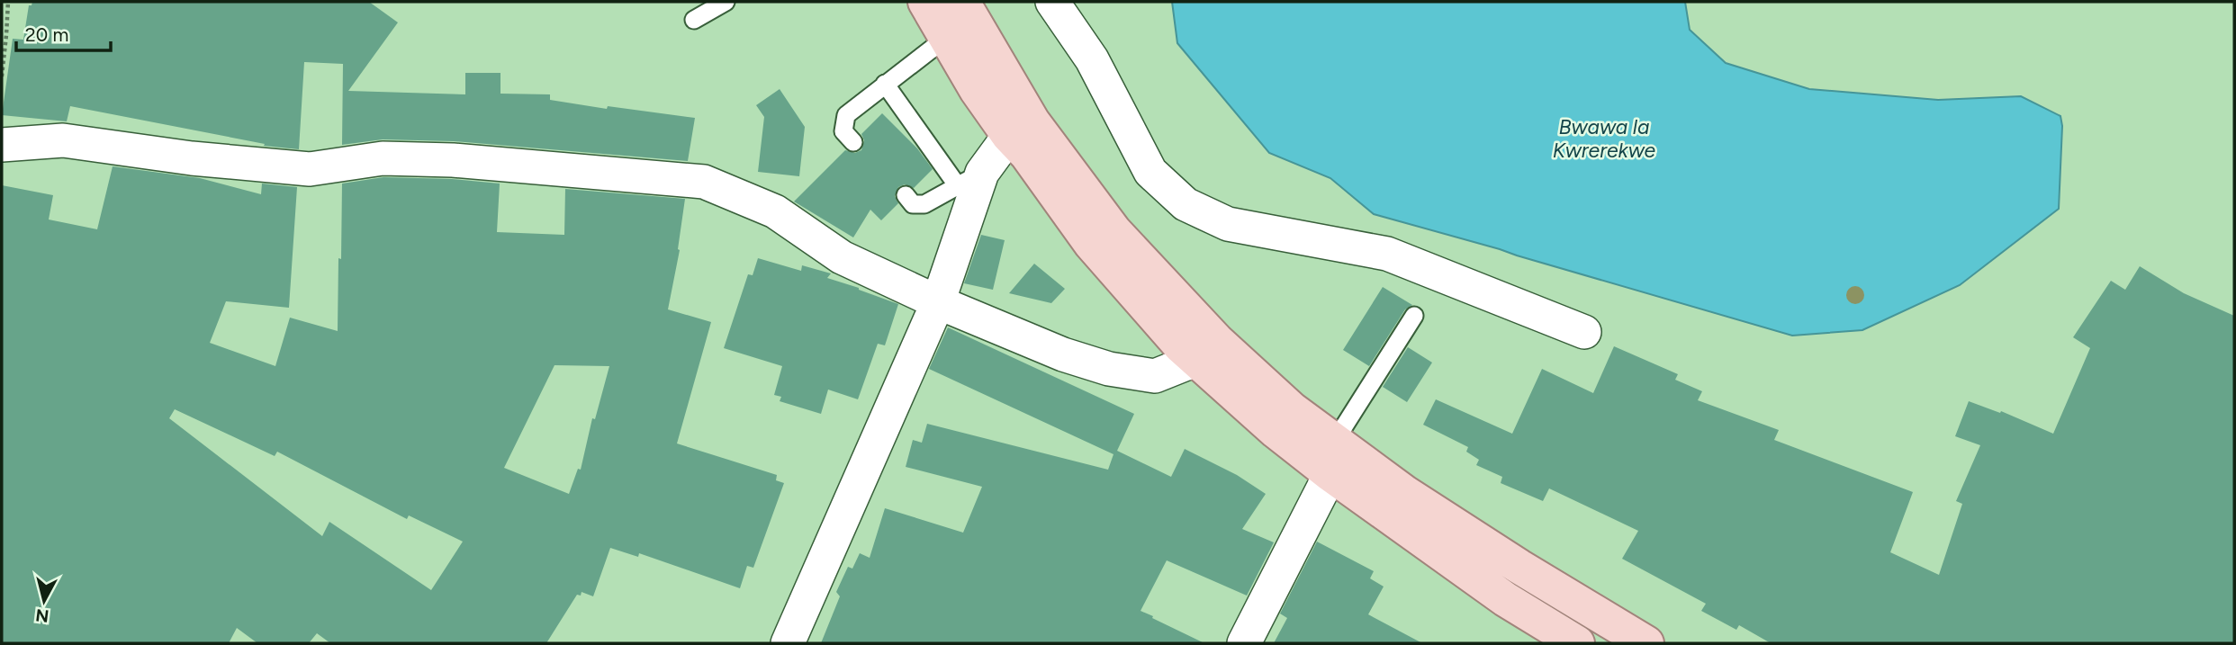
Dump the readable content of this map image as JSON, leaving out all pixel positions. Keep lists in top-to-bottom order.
{
  "water": ["Bwawa la Kwrerekwe"],
  "scale_bar": "20 m",
  "north": "bottom"
}
